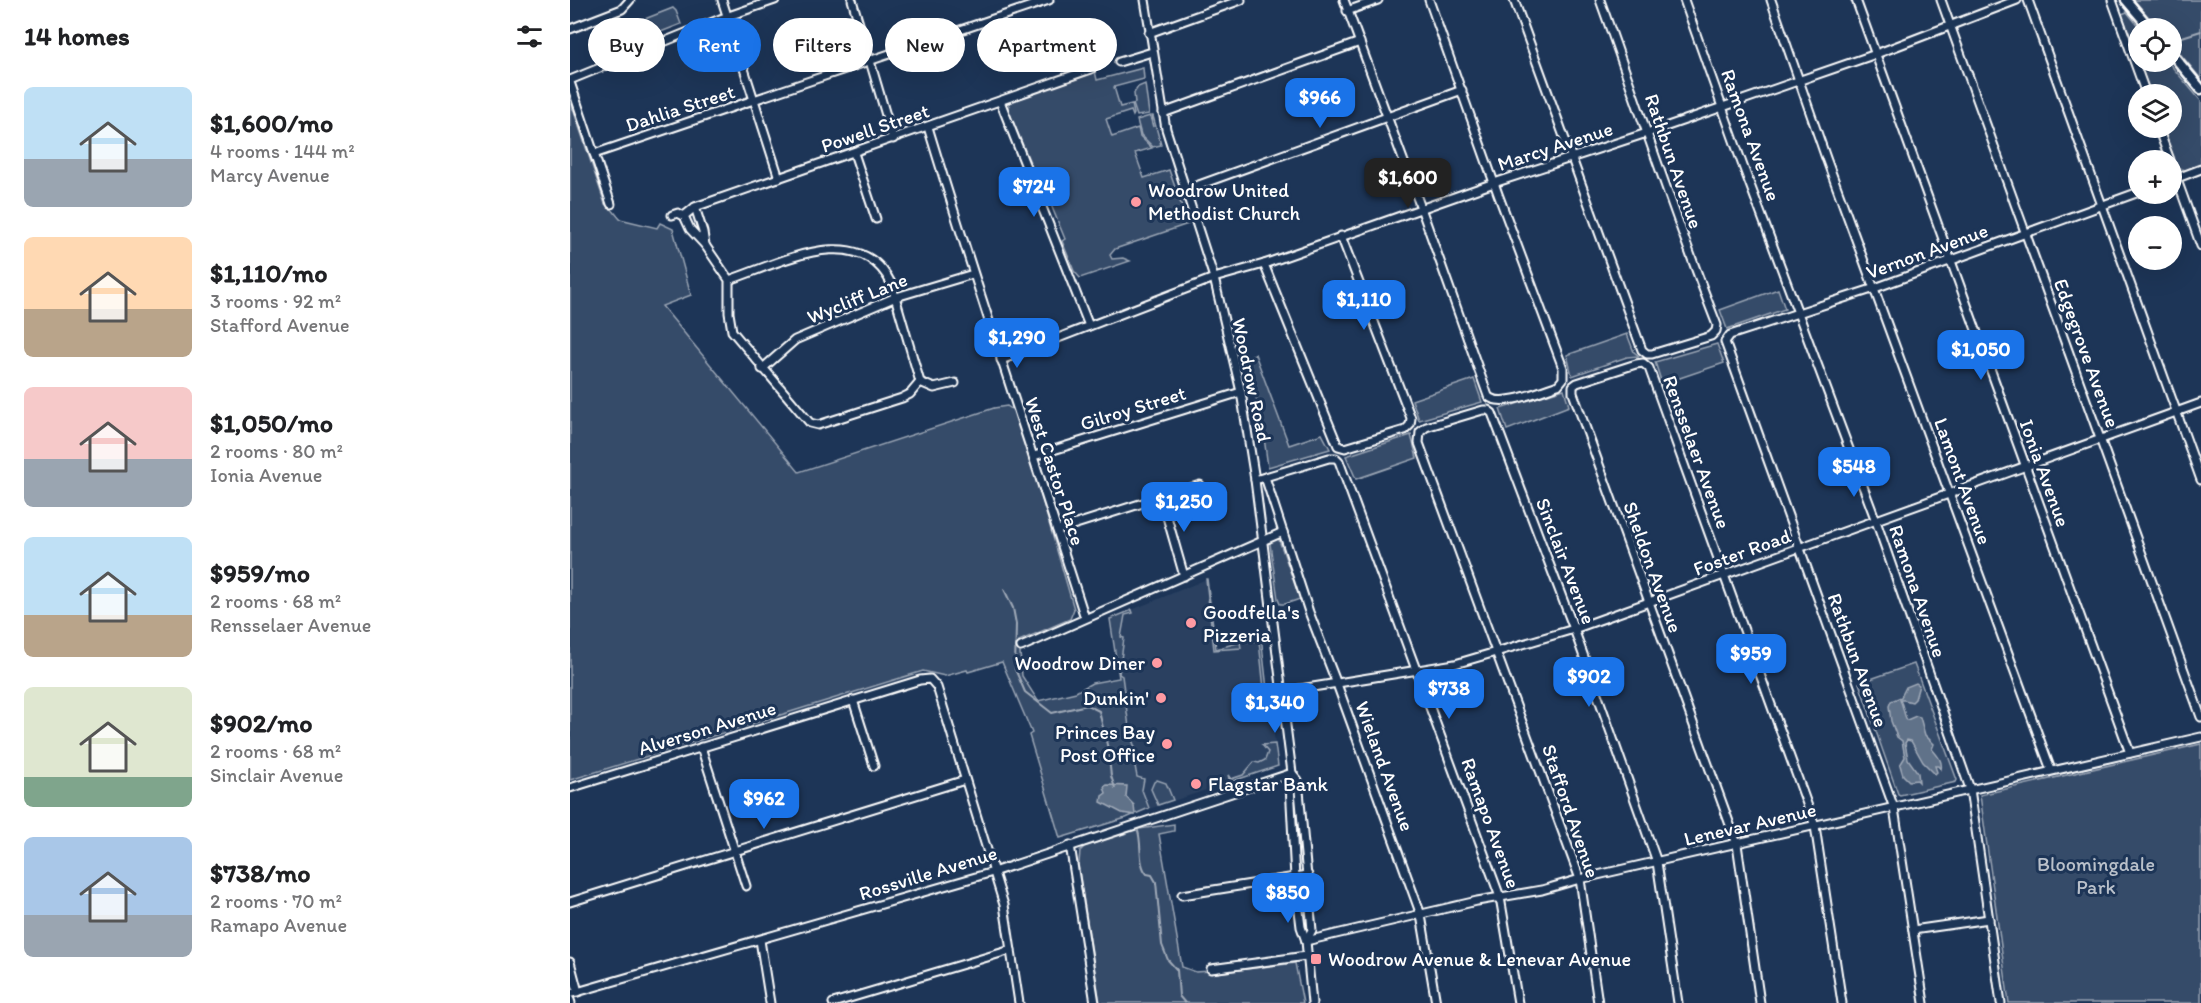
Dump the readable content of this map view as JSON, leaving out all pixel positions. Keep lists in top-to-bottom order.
{
  "streets": {
    "street": [
      "Dahlia Street",
      "Powell Street",
      "Ramona Avenue",
      "Marcy Avenue",
      "Rathbun Avenue",
      "Vernon Avenue",
      "Wycliff Lane",
      "Edgegrove Avenue",
      "Woodrow Road",
      "Gilroy Street",
      "Rensselaer Avenue",
      "West Castor Place",
      "Ionia Avenue",
      "Lamont Avenue",
      "Foster Road",
      "Sinclair Avenue",
      "Sheldon Avenue",
      "Alverson Avenue",
      "Wieland Avenue",
      "Stafford Avenue",
      "Ramapo Avenue",
      "Lenevar Avenue",
      "Rossville Avenue"
    ]
  },
  "crossings": [
    ["Powell Street", "West Castor Place"],
    ["Ramona Avenue", "Marcy Avenue"],
    ["Ramona Avenue", "Vernon Avenue"],
    ["Ramona Avenue", "Foster Road"],
    ["Ramona Avenue", "Lenevar Avenue"],
    ["Marcy Avenue", "Rathbun Avenue"],
    ["Marcy Avenue", "Edgegrove Avenue"],
    ["Marcy Avenue", "Woodrow Road"],
    ["Marcy Avenue", "Rensselaer Avenue"],
    ["Marcy Avenue", "West Castor Place"],
    ["Marcy Avenue", "Ionia Avenue"],
    ["Marcy Avenue", "Lamont Avenue"],
    ["Rathbun Avenue", "Vernon Avenue"],
    ["Rathbun Avenue", "Rensselaer Avenue"],
    ["Rathbun Avenue", "Foster Road"],
    ["Rathbun Avenue", "Lenevar Avenue"],
    ["Vernon Avenue", "Edgegrove Avenue"],
    ["Vernon Avenue", "Ionia Avenue"],
    ["Vernon Avenue", "Lamont Avenue"],
    ["Wycliff Lane", "West Castor Place"],
    ["Edgegrove Avenue", "Foster Road"],
    ["Woodrow Road", "Gilroy Street"],
    ["Woodrow Road", "Foster Road"],
    ["Woodrow Road", "Lenevar Avenue"],
    ["Woodrow Road", "Rossville Avenue"],
    ["Gilroy Street", "West Castor Place"],
    ["Rensselaer Avenue", "Foster Road"],
    ["Rensselaer Avenue", "Sheldon Avenue"],
    ["Rensselaer Avenue", "Lenevar Avenue"],
    ["Ionia Avenue", "Foster Road"],
    ["Ionia Avenue", "Lenevar Avenue"],
    ["Lamont Avenue", "Foster Road"],
    ["Lamont Avenue", "Lenevar Avenue"],
    ["Foster Road", "Sinclair Avenue"],
    ["Foster Road", "Sheldon Avenue"],
    ["Foster Road", "Wieland Avenue"],
    ["Foster Road", "Stafford Avenue"],
    ["Foster Road", "Ramapo Avenue"],
    ["Sinclair Avenue", "Stafford Avenue"],
    ["Sinclair Avenue", "Lenevar Avenue"],
    ["Sheldon Avenue", "Lenevar Avenue"],
    ["Wieland Avenue", "Ramapo Avenue"],
    ["Wieland Avenue", "Lenevar Avenue"],
    ["Stafford Avenue", "Lenevar Avenue"],
    ["Ramapo Avenue", "Lenevar Avenue"]
  ],
  "parks": ["Bloomingdale Park"],
  "places": {
    "other": [
      "Woodrow United Methodist Church",
      "Goodfella's Pizzeria",
      "Woodrow Diner",
      "Dunkin'",
      "Princes Bay Post Office",
      "Flagstar Bank"
    ],
    "transit": ["Woodrow Avenue & Lenevar Avenue"]
  },
  "page": {
    "heading": "14 homes",
    "map_buttons": ["+", "−"],
    "chip": [
      "Buy",
      "Rent",
      "Filters",
      "New",
      "Apartment"
    ],
    "list": [
      {
        "name": "$1,600/mo",
        "note": "4 rooms · 144 m² · Marcy Avenue"
      },
      {
        "name": "$1,110/mo",
        "note": "3 rooms · 92 m² · Stafford Avenue"
      },
      {
        "name": "$1,050/mo",
        "note": "2 rooms · 80 m² · Ionia Avenue"
      },
      {
        "name": "$959/mo",
        "note": "2 rooms · 68 m² · Rensselaer Avenue"
      },
      {
        "name": "$902/mo",
        "note": "2 rooms · 68 m² · Sinclair Avenue"
      },
      {
        "name": "$738/mo",
        "note": "2 rooms · 70 m² · Ramapo Avenue"
      }
    ],
    "price": [
      "$966",
      "$1,600",
      "$724",
      "$1,110",
      "$1,290",
      "$1,050",
      "$548",
      "$1,250",
      "$959",
      "$902",
      "$738",
      "$1,340",
      "$962",
      "$850"
    ]
  }
}
